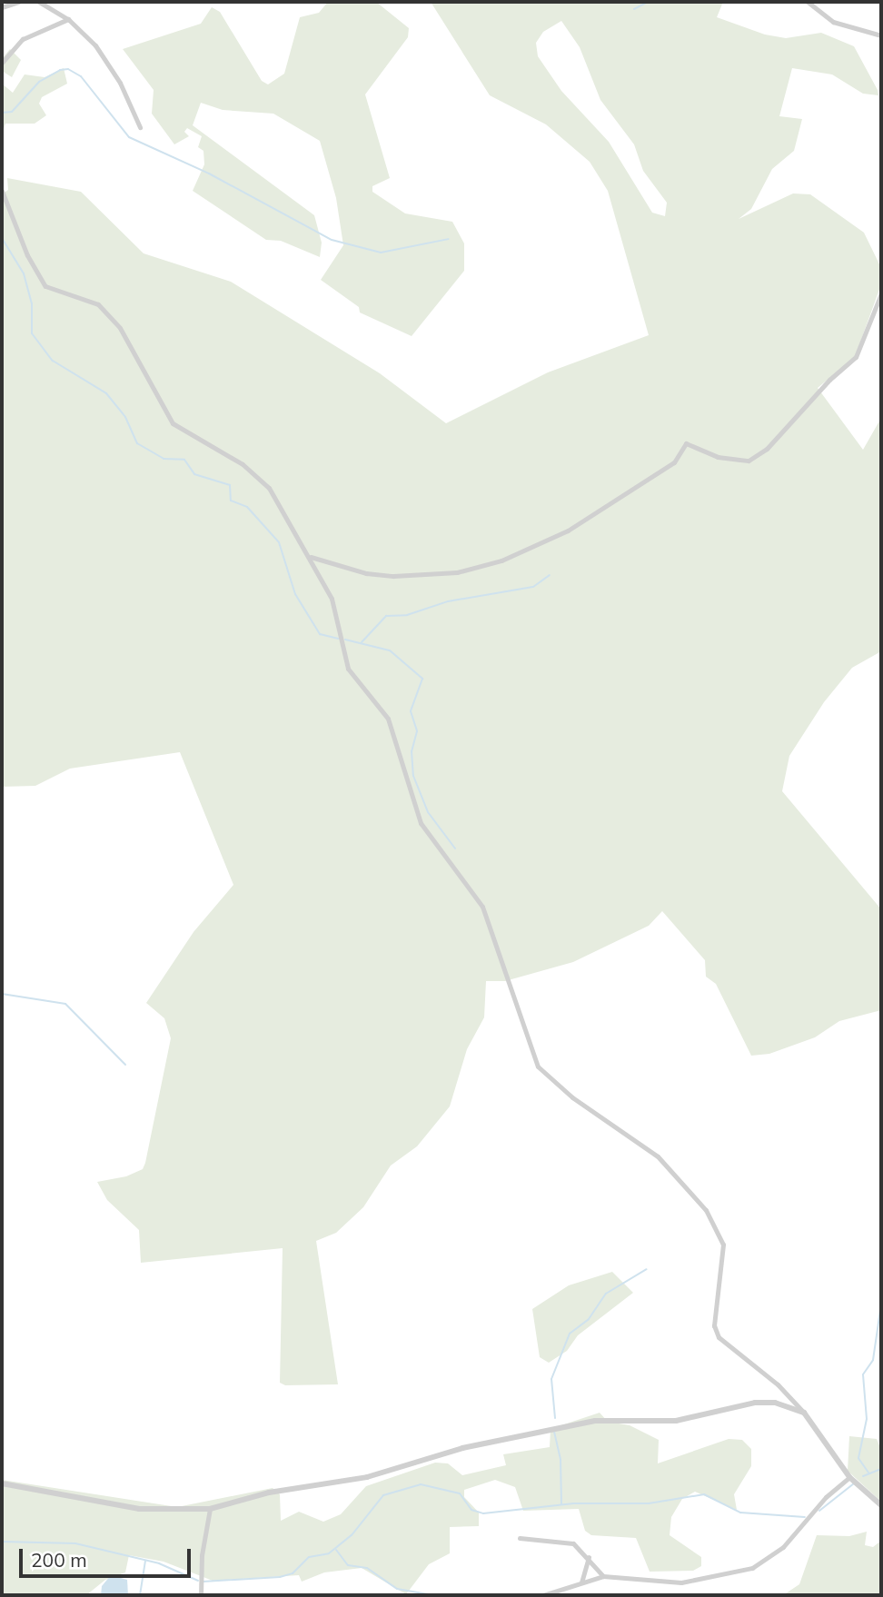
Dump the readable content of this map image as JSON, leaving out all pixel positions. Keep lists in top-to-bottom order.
{
  "scale_bar": "200 m"
}
